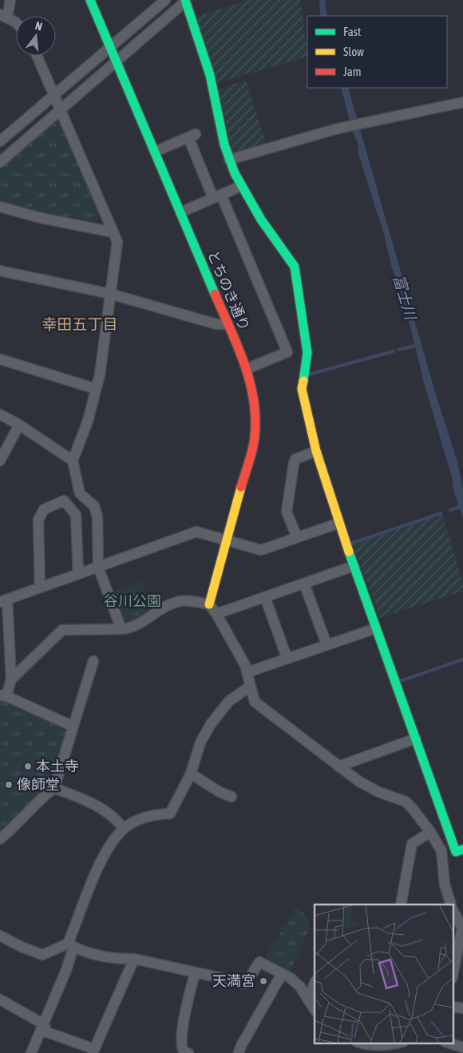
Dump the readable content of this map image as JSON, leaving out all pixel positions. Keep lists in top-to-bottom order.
{
  "streets": {
    "street": ["とちのき通り"]
  },
  "districts": ["幸田五丁目"],
  "water": ["富士川"],
  "parks": ["谷川公園"],
  "places": ["本土寺", "像師堂", "天満宮"],
  "legend": ["Fast", "Slow", "Jam"],
  "north": "top"
}
